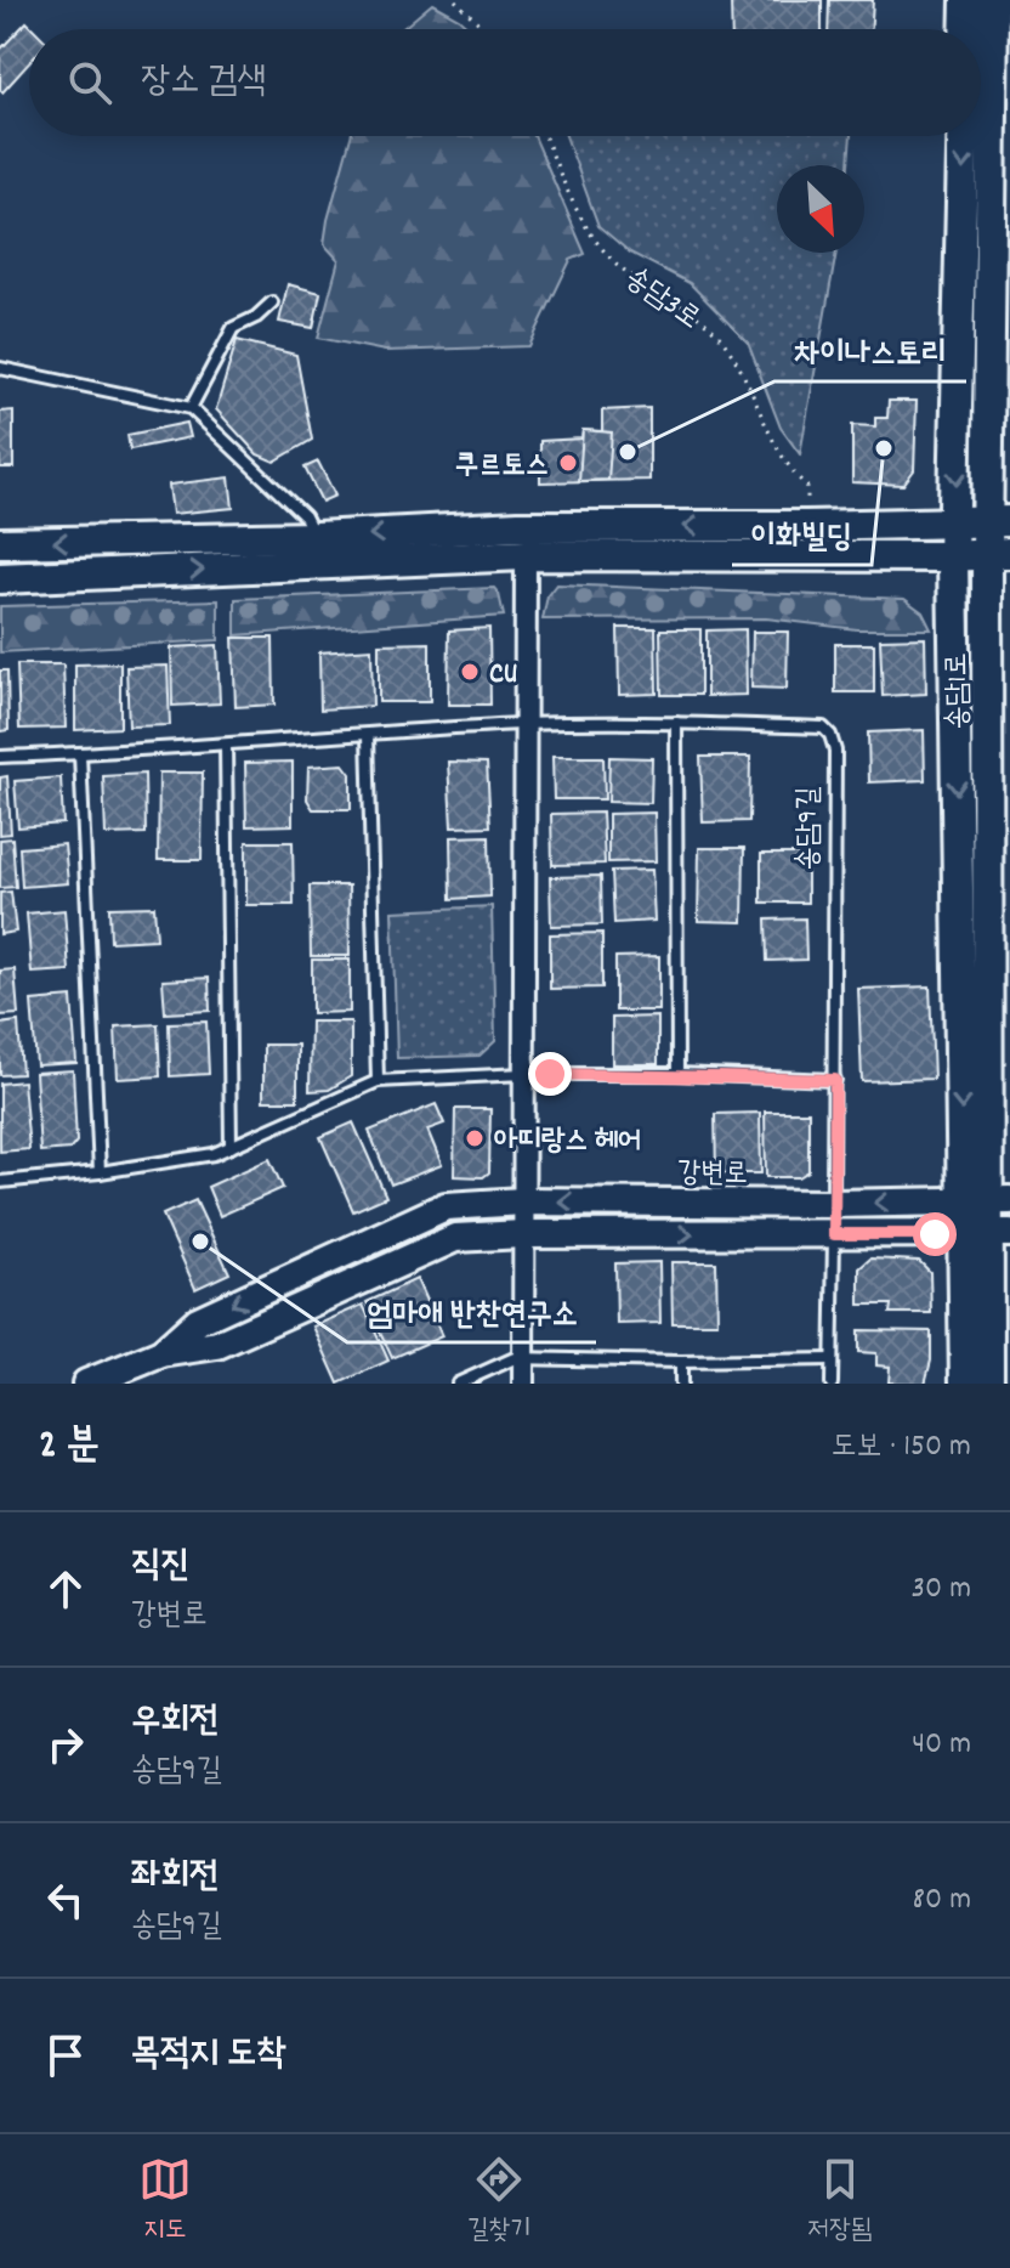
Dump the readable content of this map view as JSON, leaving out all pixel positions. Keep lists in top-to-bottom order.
{
  "streets": {
    "main road": ["송담1로"],
    "street": ["강변로"],
    "lane": ["송담9길"],
    "path": ["송담3로"]
  },
  "crossings": [
    ["송담1로", "강변로"],
    ["송담9길", "강변로"]
  ],
  "places": [
    "이화빌딩",
    "차이나스토리",
    "쿠르토스",
    "CU",
    "아띠랑스 헤어",
    "엄마애 반찬연구소"
  ],
  "north": "bottom right",
  "page": {
    "search": "장소 검색",
    "heading": ["2 분", "도보 · 150 m"],
    "list": [
      ["직진", "강변로", "30 m"],
      ["우회전", "송담9길", "40 m"],
      ["좌회전", "송담9길", "80 m"],
      "목적지 도착"
    ],
    "nav": ["지도", "길찾기", "저장됨"]
  }
}
